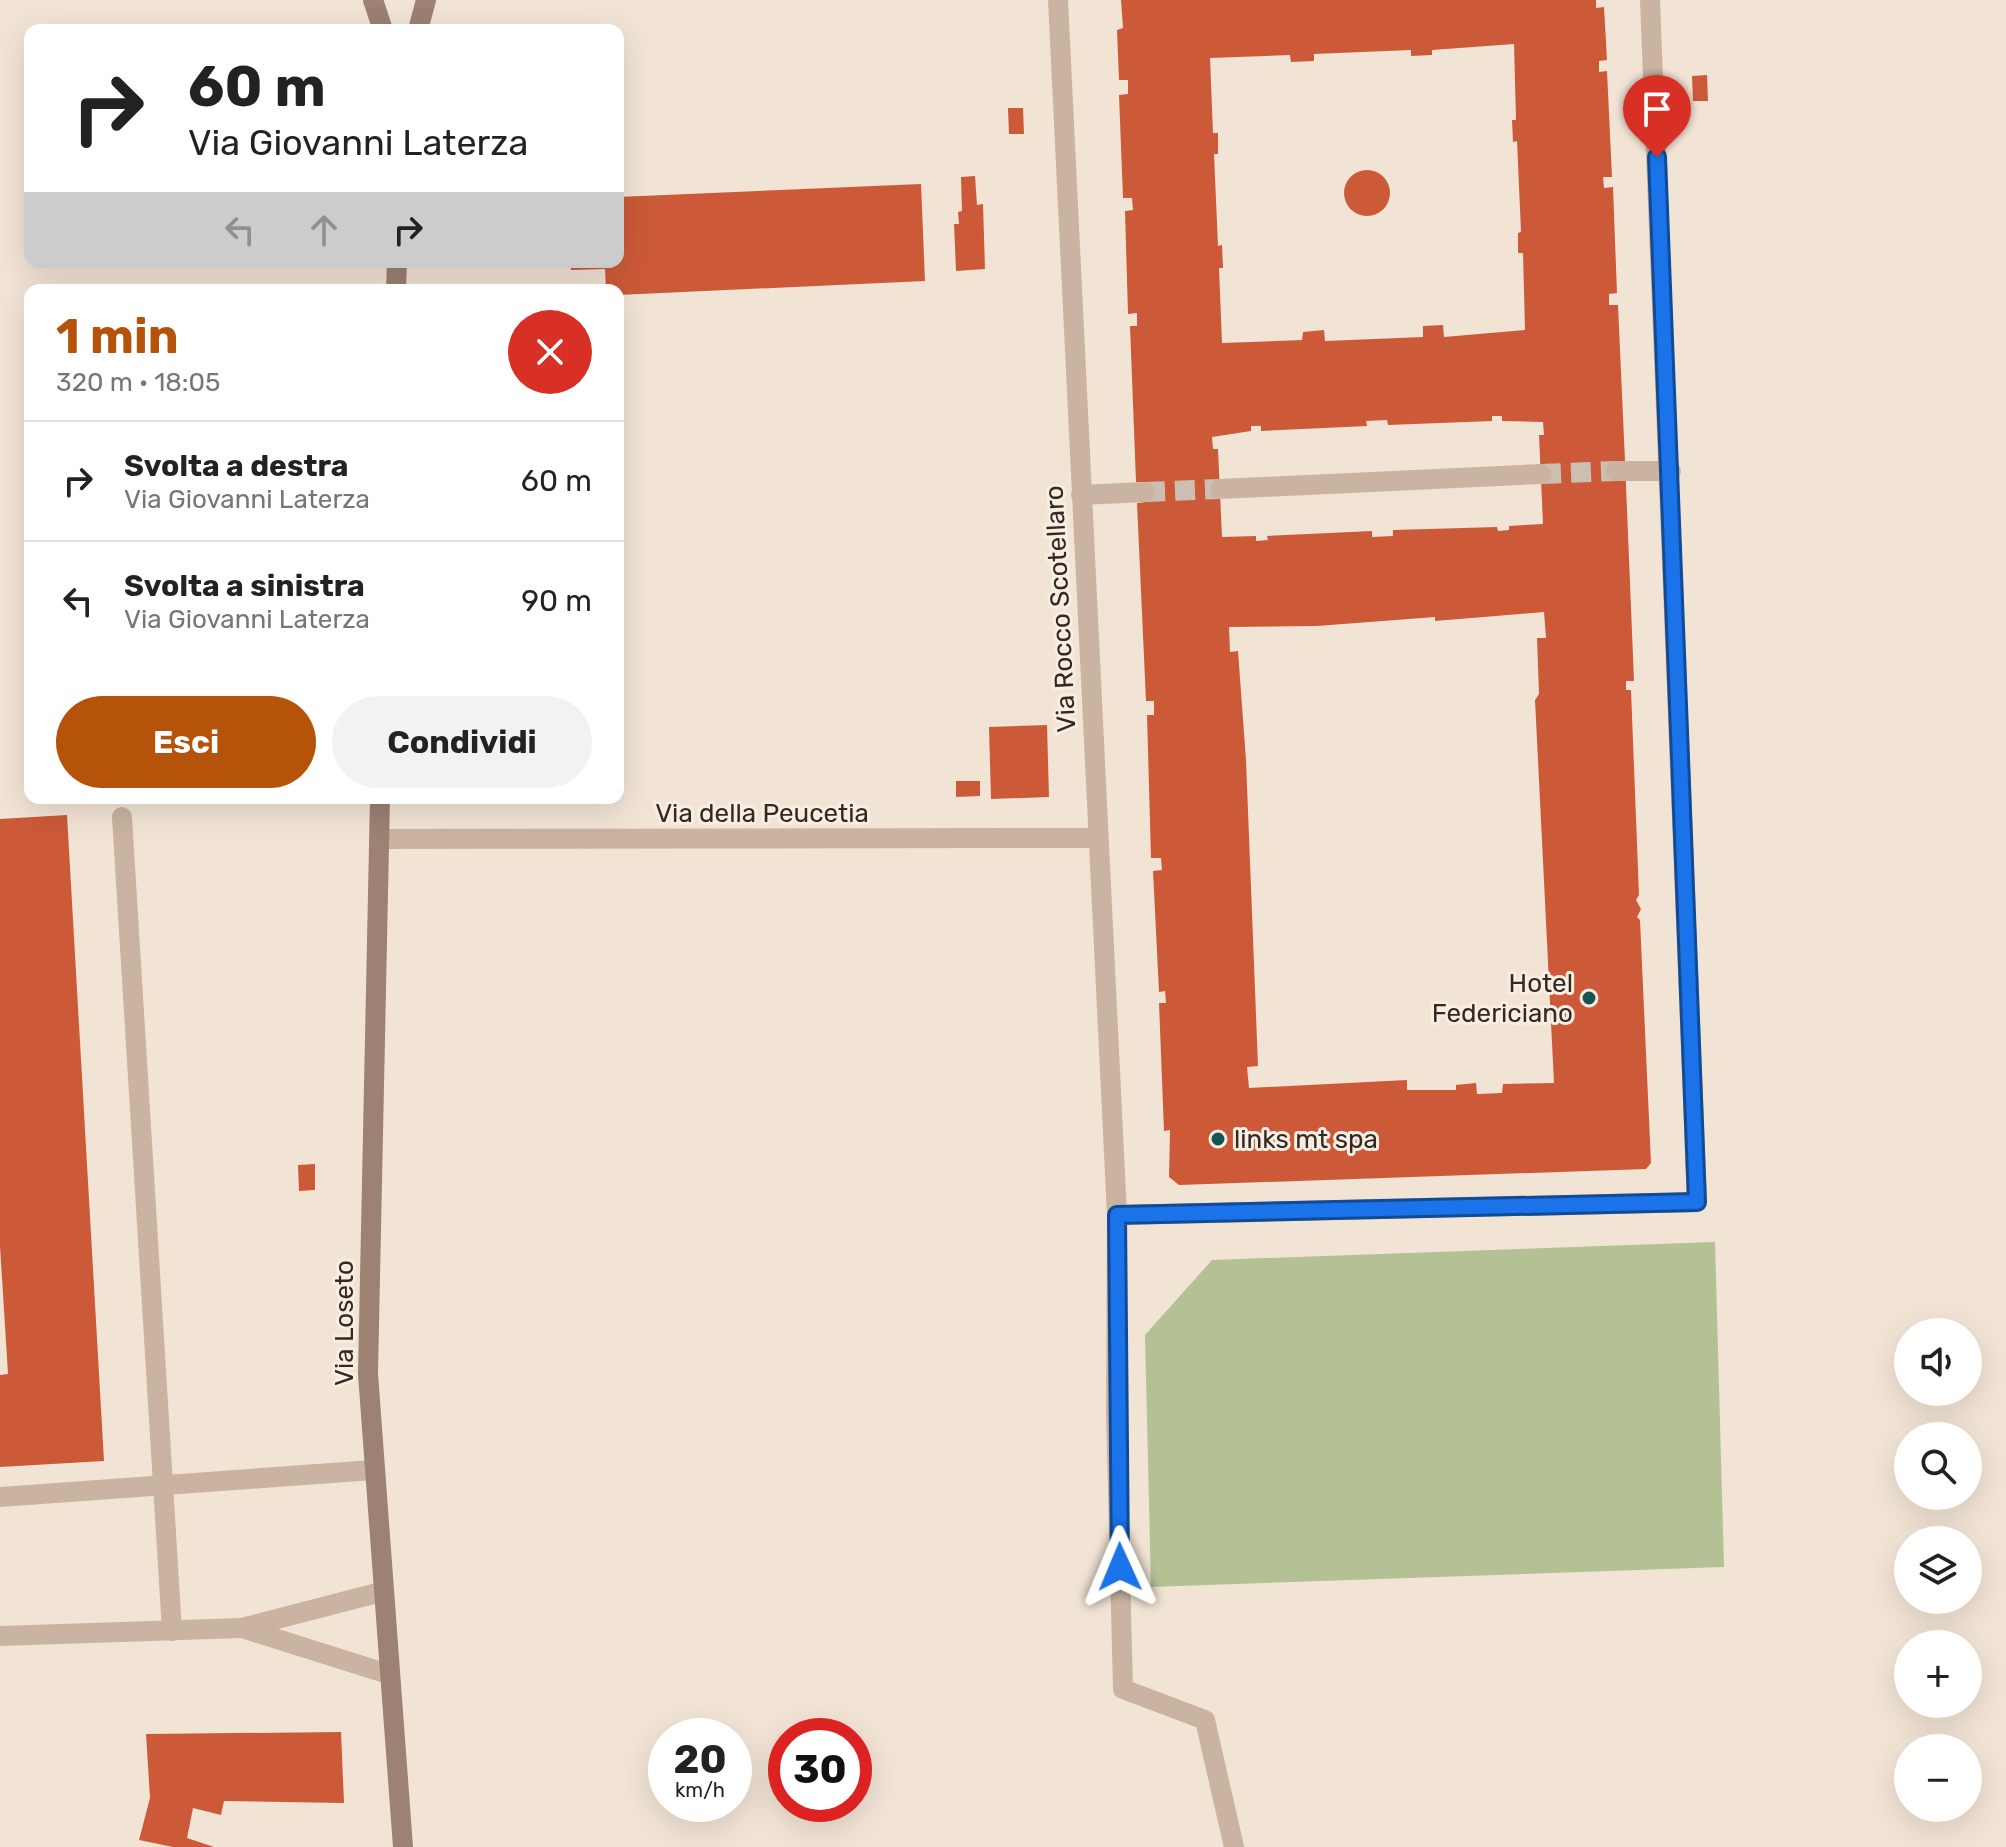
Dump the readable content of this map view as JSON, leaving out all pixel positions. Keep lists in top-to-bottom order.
{
  "streets": {
    "main road": ["Via Loseto"],
    "street": ["Via Rocco Scotellaro", "Via della Peucetia"]
  },
  "crossings": [
    ["Via Rocco Scotellaro", "Via della Peucetia"],
    ["Via della Peucetia", "Via Loseto"]
  ],
  "places": ["Hotel Federiciano", "links mt spa"],
  "page": {
    "turn": ["60 m", "Via Giovanni Laterza"],
    "heading": ["1 min", "320 m · 18:05"],
    "list": [
      {
        "name": "Svolta a destra",
        "note": "Via Giovanni Laterza",
        "value": "60 m"
      },
      {
        "name": "Svolta a sinistra",
        "note": "Via Giovanni Laterza",
        "value": "90 m"
      }
    ],
    "buttons": ["Esci", "Condividi"],
    "map_buttons": ["+", "−"],
    "speed": "20 km/h",
    "limit": "30"
  }
}
